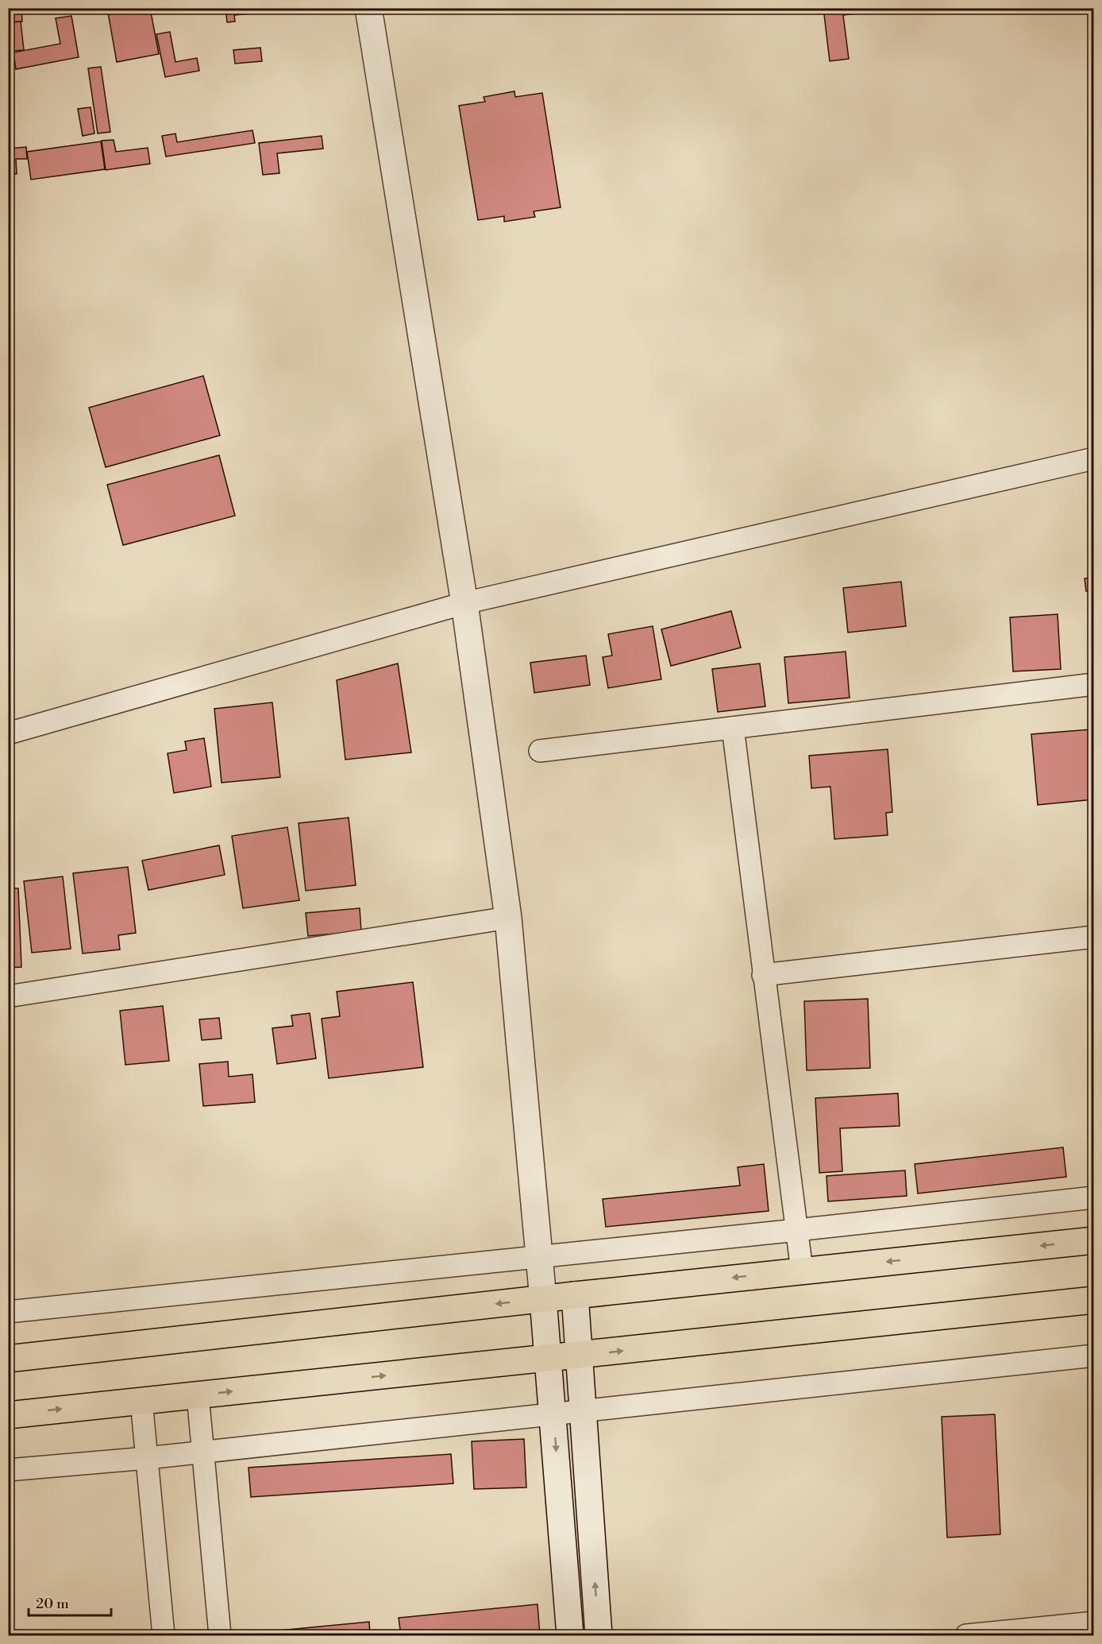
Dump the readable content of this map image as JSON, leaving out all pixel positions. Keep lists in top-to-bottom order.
{
  "scale_bar": "20 m"
}
